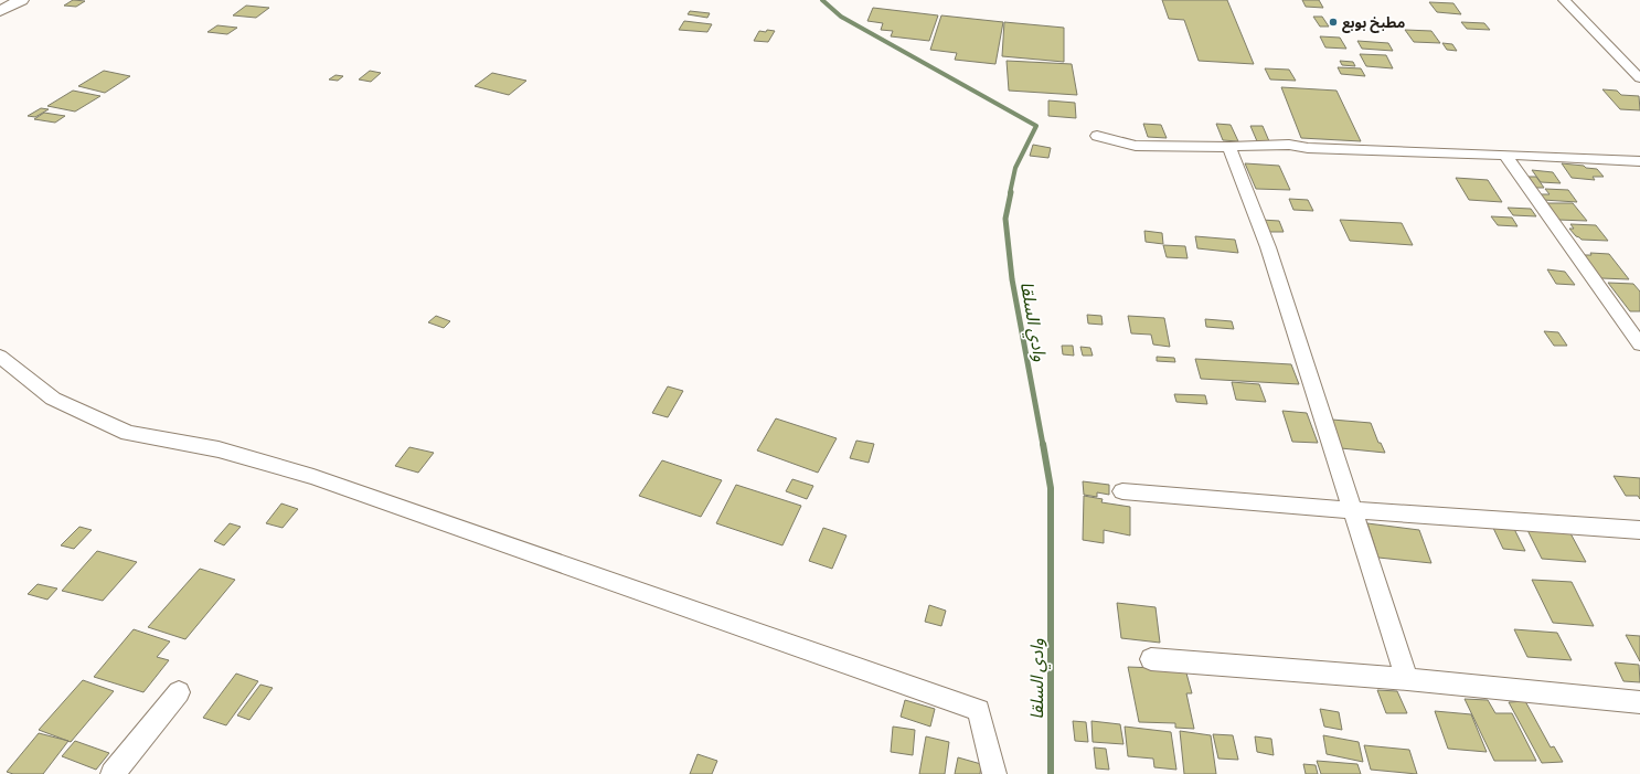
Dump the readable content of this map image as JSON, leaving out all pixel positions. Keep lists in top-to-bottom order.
{
  "water": ["وادي السلقا"],
  "places": ["مطبخ بوبع"]
}
